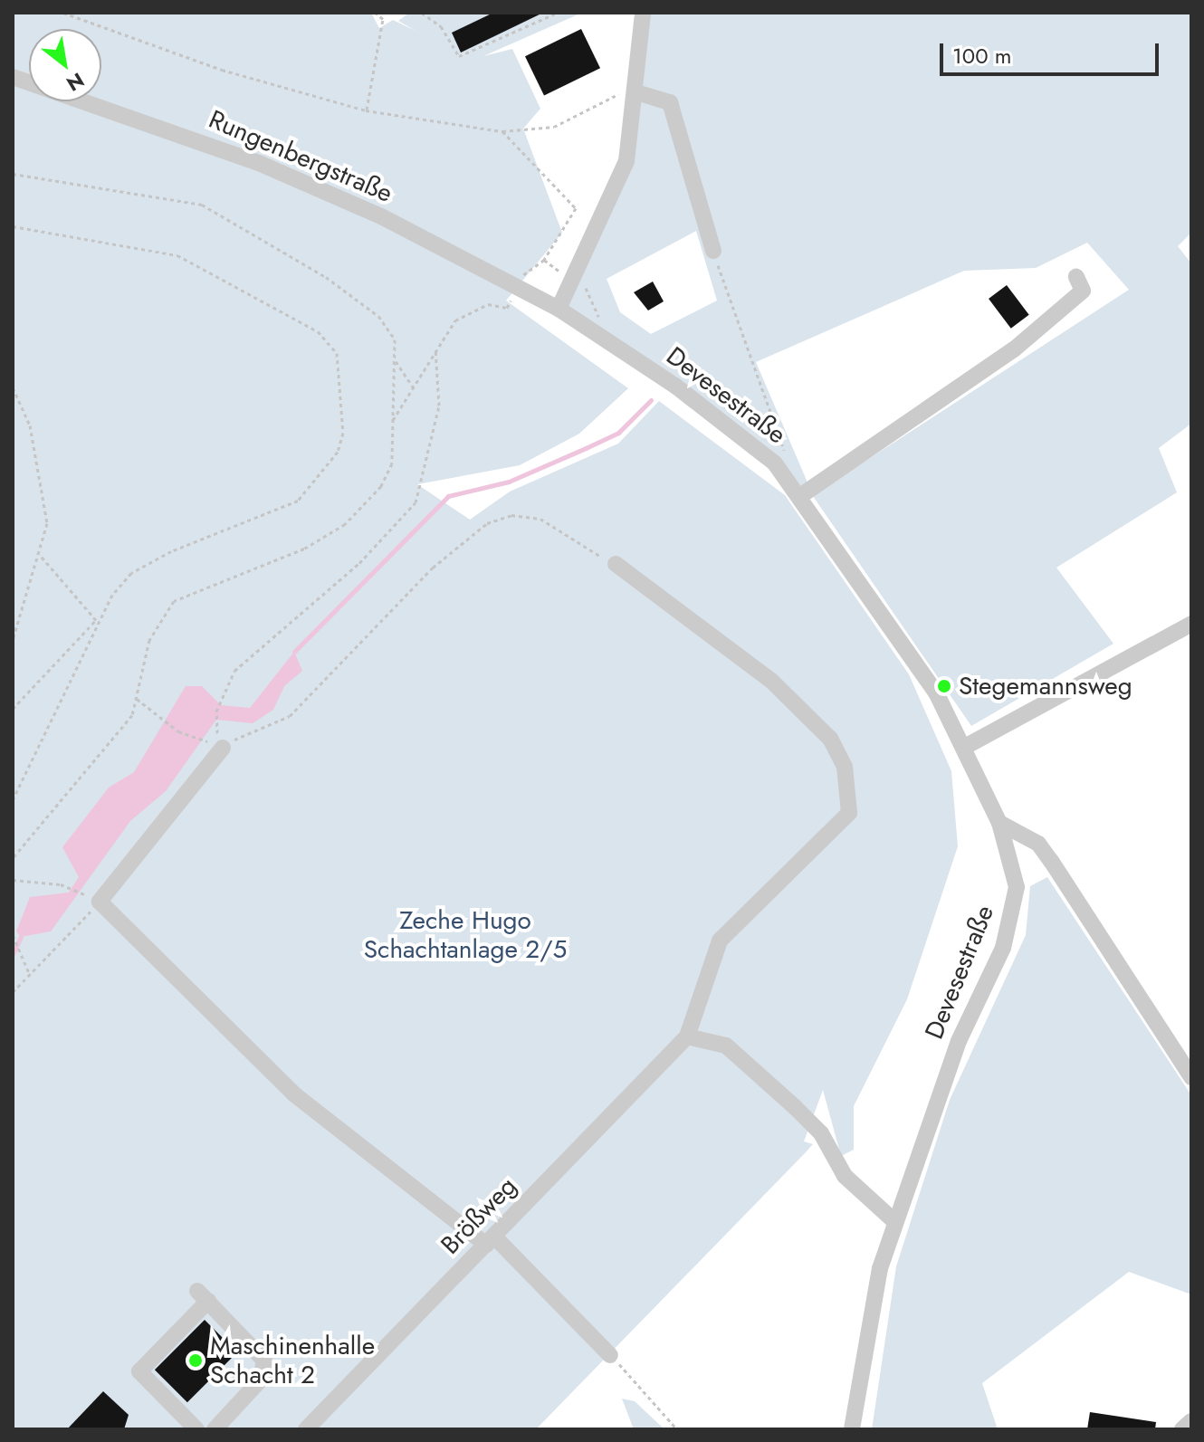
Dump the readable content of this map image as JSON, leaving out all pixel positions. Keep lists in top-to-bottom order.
{
  "streets": {
    "street": ["Rungenbergstraße", "Devesestraße", "Brößweg"]
  },
  "crossings": [
    ["Rungenbergstraße", "Devesestraße"]
  ],
  "parks": ["Zeche Hugo Schachtanlage 2/5"],
  "places": ["Stegemannsweg", "Maschinenhalle Schacht 2"],
  "scale_bar": "100 m",
  "north": "bottom right"
}
